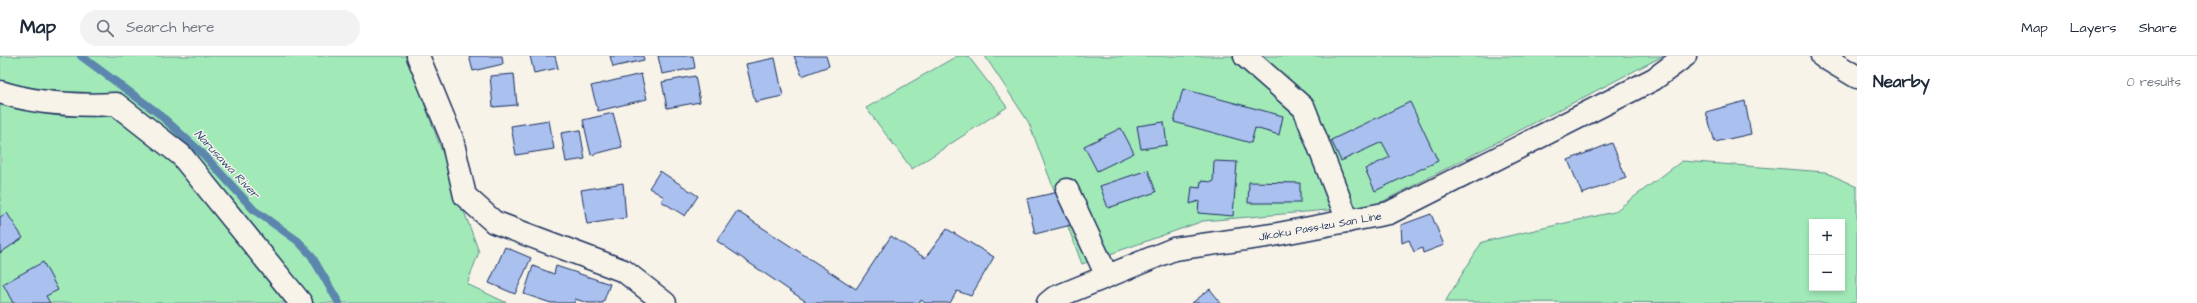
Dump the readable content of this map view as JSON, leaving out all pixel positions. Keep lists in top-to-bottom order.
{
  "streets": {
    "main road": ["Jikoku Pass-Izu San Line"]
  },
  "water": ["Narusawa River"],
  "page": {
    "header": "Map",
    "search": "Search here",
    "nav": ["Map", "Layers", "Share"],
    "heading": ["Nearby", "0 results"],
    "map_buttons": ["+", "−"]
  }
}
